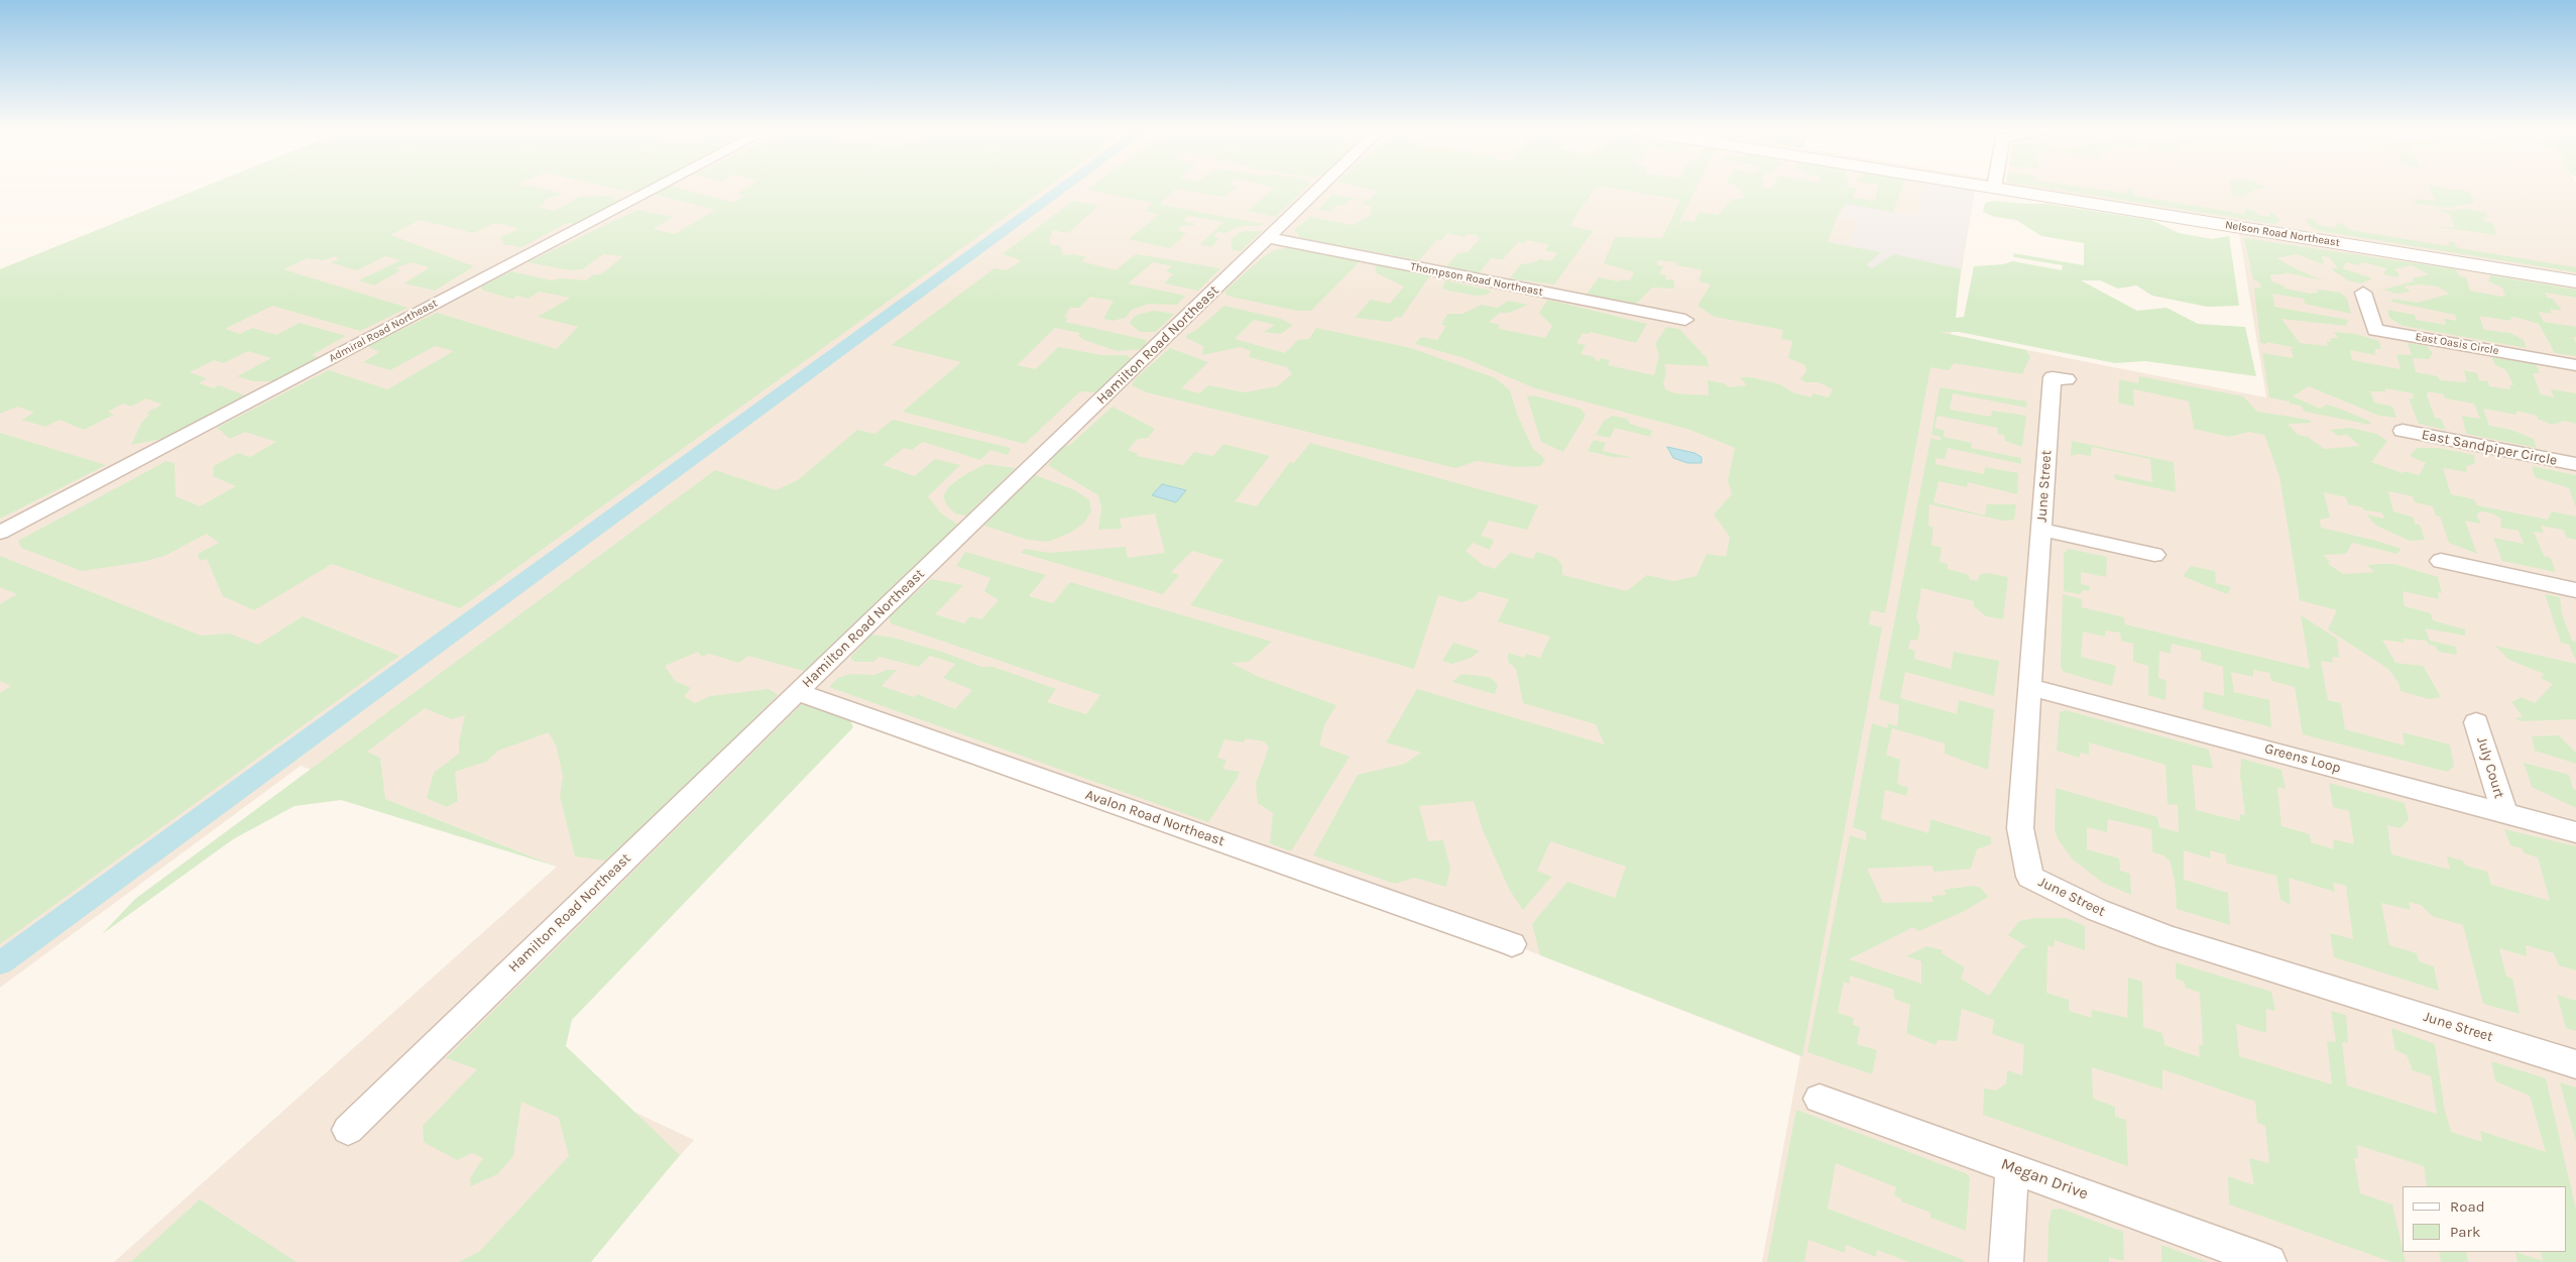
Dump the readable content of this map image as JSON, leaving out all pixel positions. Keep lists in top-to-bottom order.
{
  "streets": {
    "street": [
      "Nelson Road Northeast",
      "Thompson Road Northeast",
      "Admiral Road Northeast",
      "East Oasis Circle",
      "Hamilton Road Northeast",
      "East Sandpiper Circle",
      "June Street",
      "Greens Loop",
      "July Court",
      "Avalon Road Northeast",
      "Megan Drive"
    ]
  },
  "crossings": [
    ["Thompson Road Northeast", "Hamilton Road Northeast"],
    ["Hamilton Road Northeast", "Avalon Road Northeast"],
    ["June Street", "Greens Loop"],
    ["Greens Loop", "July Court"]
  ],
  "legend": ["Road", "Park"]
}
